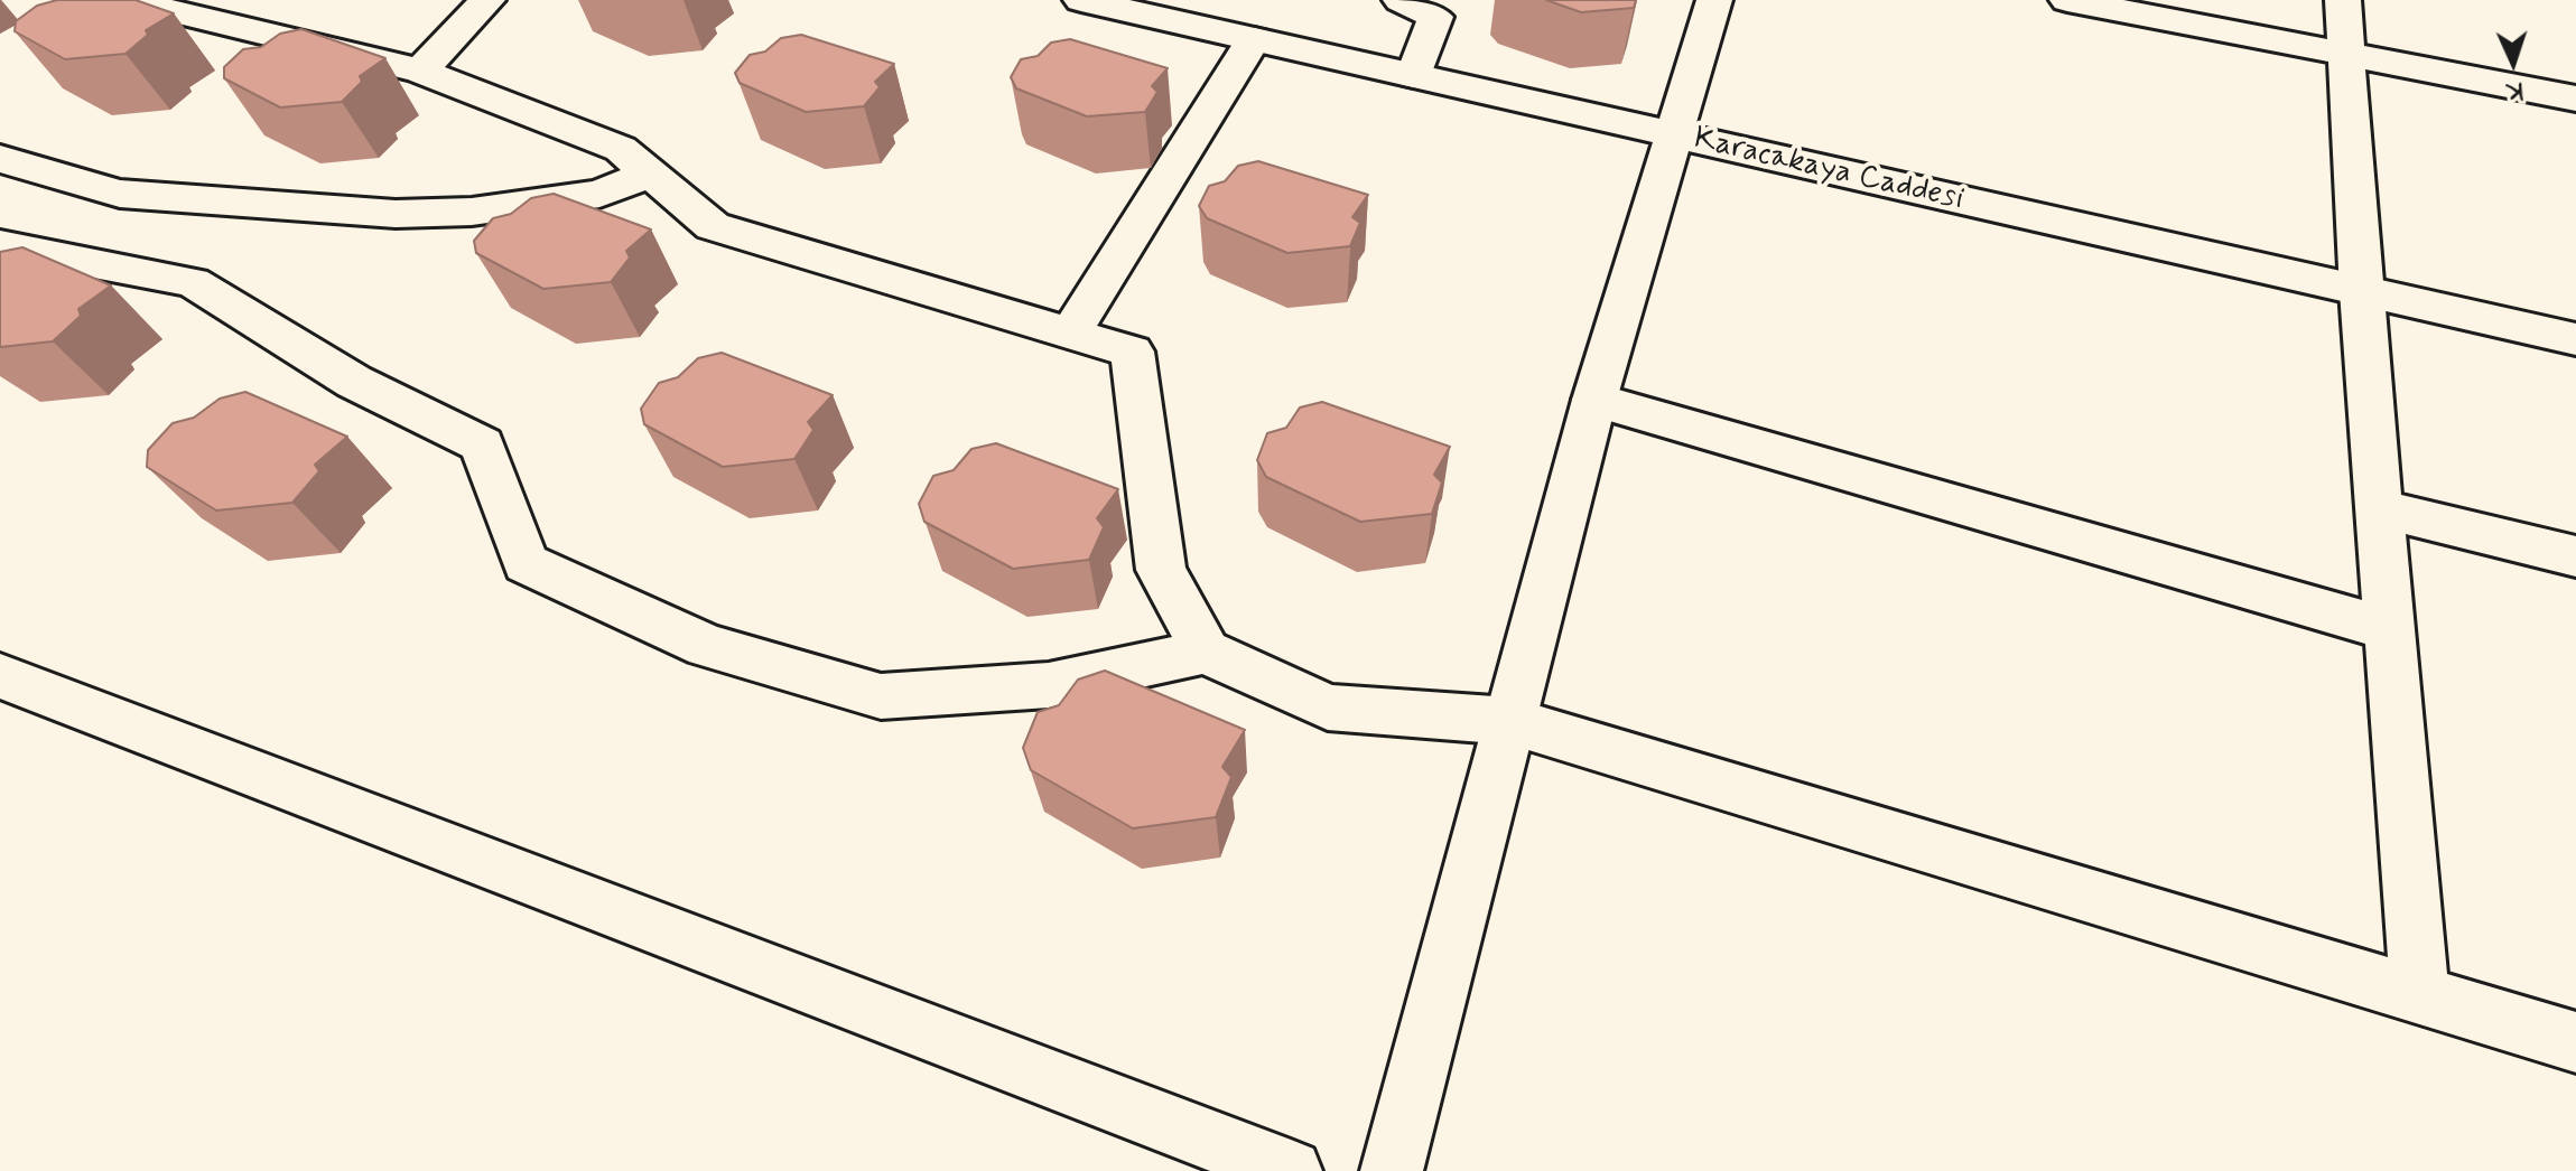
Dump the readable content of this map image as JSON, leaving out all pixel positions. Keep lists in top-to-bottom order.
{
  "streets": {
    "street": ["Karacakaya Caddesi"]
  },
  "north": "bottom"
}
